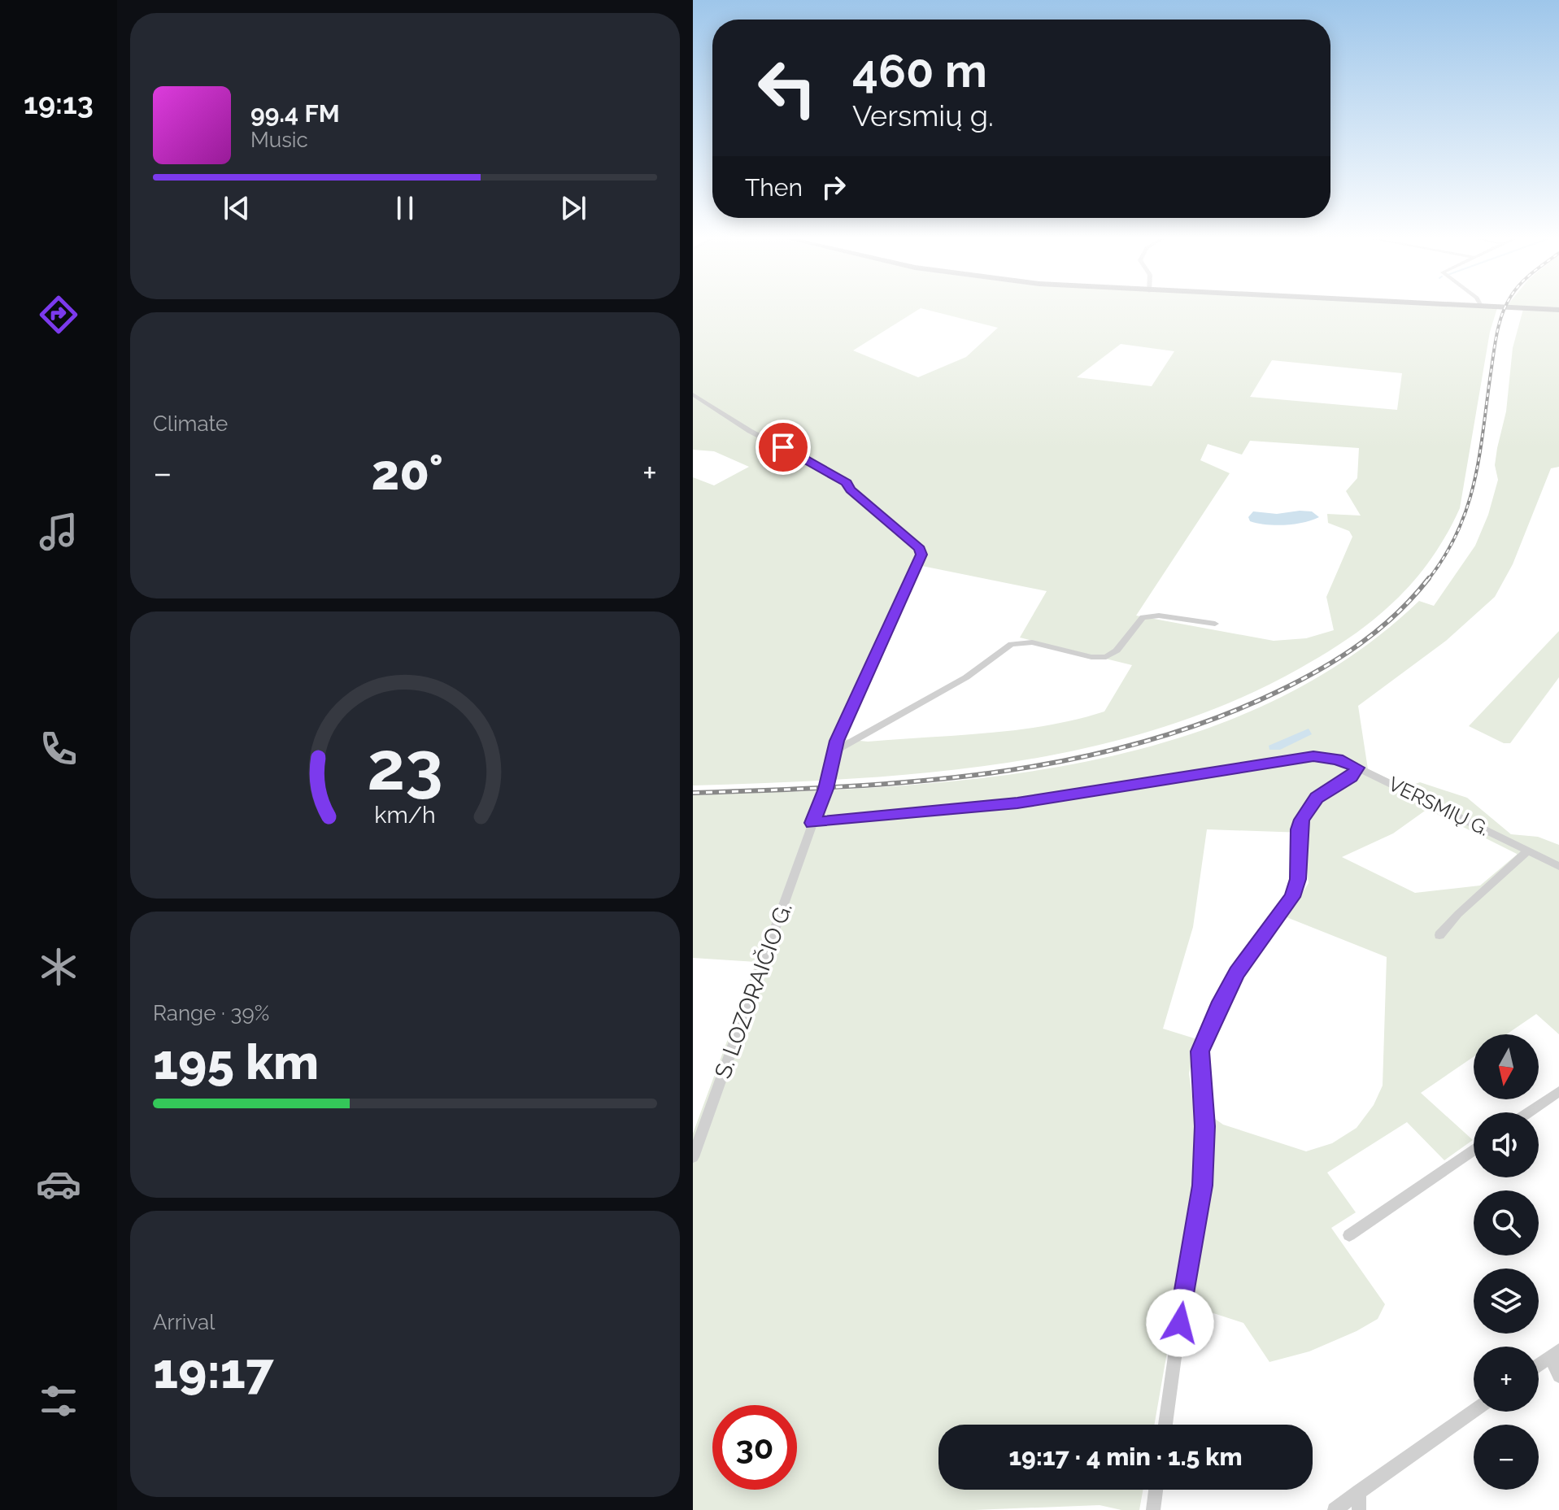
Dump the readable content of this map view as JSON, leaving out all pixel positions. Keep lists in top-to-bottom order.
{
  "streets": {
    "street": ["VERSMIŲ G.", "S. LOZORAIČIO G."]
  },
  "crossings": [
    ["VERSMIŲ G.", "S. LOZORAIČIO G."]
  ],
  "north": "bottom",
  "page": {
    "tabs": "19:13",
    "turn": ["460 m", "Versmių g."],
    "song": ["99.4 FM", "Music"],
    "then": "Then",
    "tile": [
      "Climate",
      ["Range · 39%", "195 km"],
      ["Arrival", "19:17"]
    ],
    "heat": ["−", "20°", "+"],
    "map_buttons": ["+", "−"],
    "limit": "30",
    "trip": "19:17 · 4 min · 1.5 km",
    "gauge": ["23", "km/h"]
  }
}
